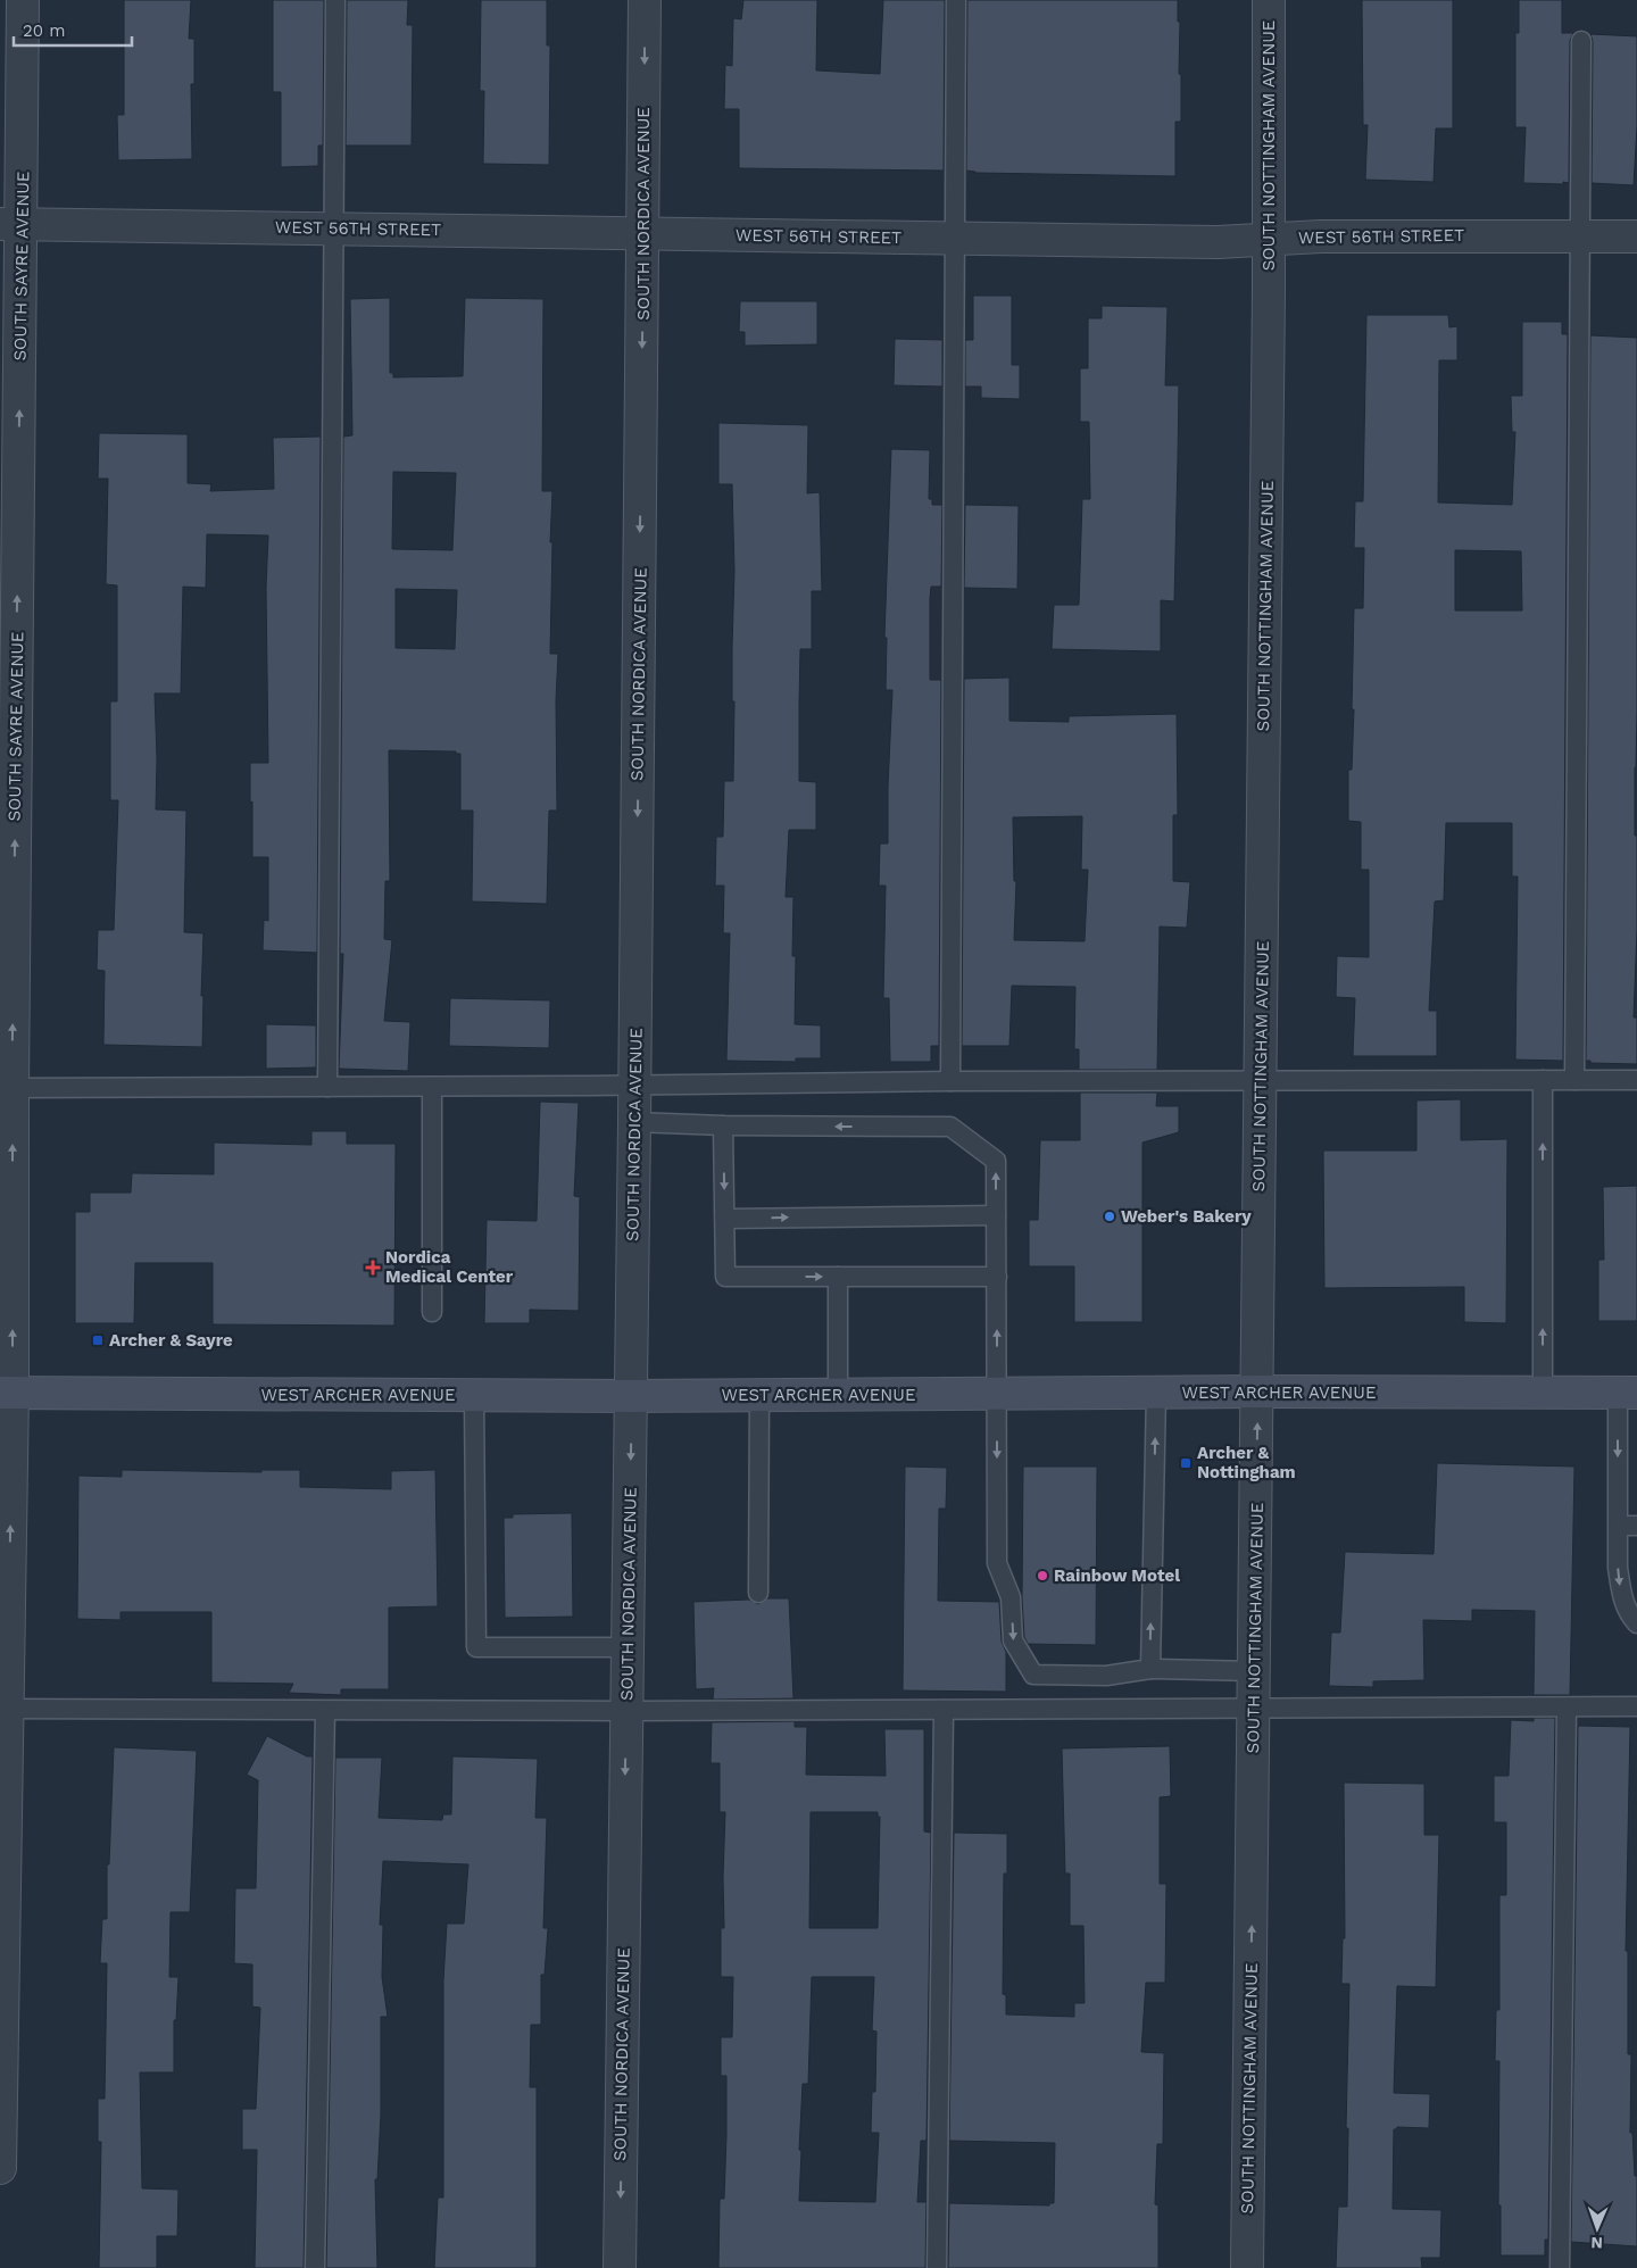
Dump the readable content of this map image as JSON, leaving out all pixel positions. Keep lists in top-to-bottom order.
{
  "streets": {
    "main road": ["WEST ARCHER AVENUE"],
    "street": [
      "SOUTH NOTTINGHAM AVENUE",
      "SOUTH NORDICA AVENUE",
      "WEST 56TH STREET",
      "SOUTH SAYRE AVENUE"
    ]
  },
  "crossings": [
    ["SOUTH NOTTINGHAM AVENUE", "WEST 56TH STREET"],
    ["SOUTH NOTTINGHAM AVENUE", "WEST ARCHER AVENUE"],
    ["SOUTH NORDICA AVENUE", "WEST 56TH STREET"],
    ["SOUTH NORDICA AVENUE", "WEST ARCHER AVENUE"],
    ["WEST 56TH STREET", "SOUTH SAYRE AVENUE"],
    ["SOUTH SAYRE AVENUE", "WEST ARCHER AVENUE"]
  ],
  "one_way": ["SOUTH NOTTINGHAM AVENUE", "SOUTH NORDICA AVENUE", "SOUTH SAYRE AVENUE"],
  "places": {
    "other": ["Weber's Bakery", "Rainbow Motel"],
    "health": ["Nordica Medical Center"],
    "transit": ["Archer & Sayre", "Archer & Nottingham"]
  },
  "scale_bar": "20 m",
  "north": "bottom"
}
